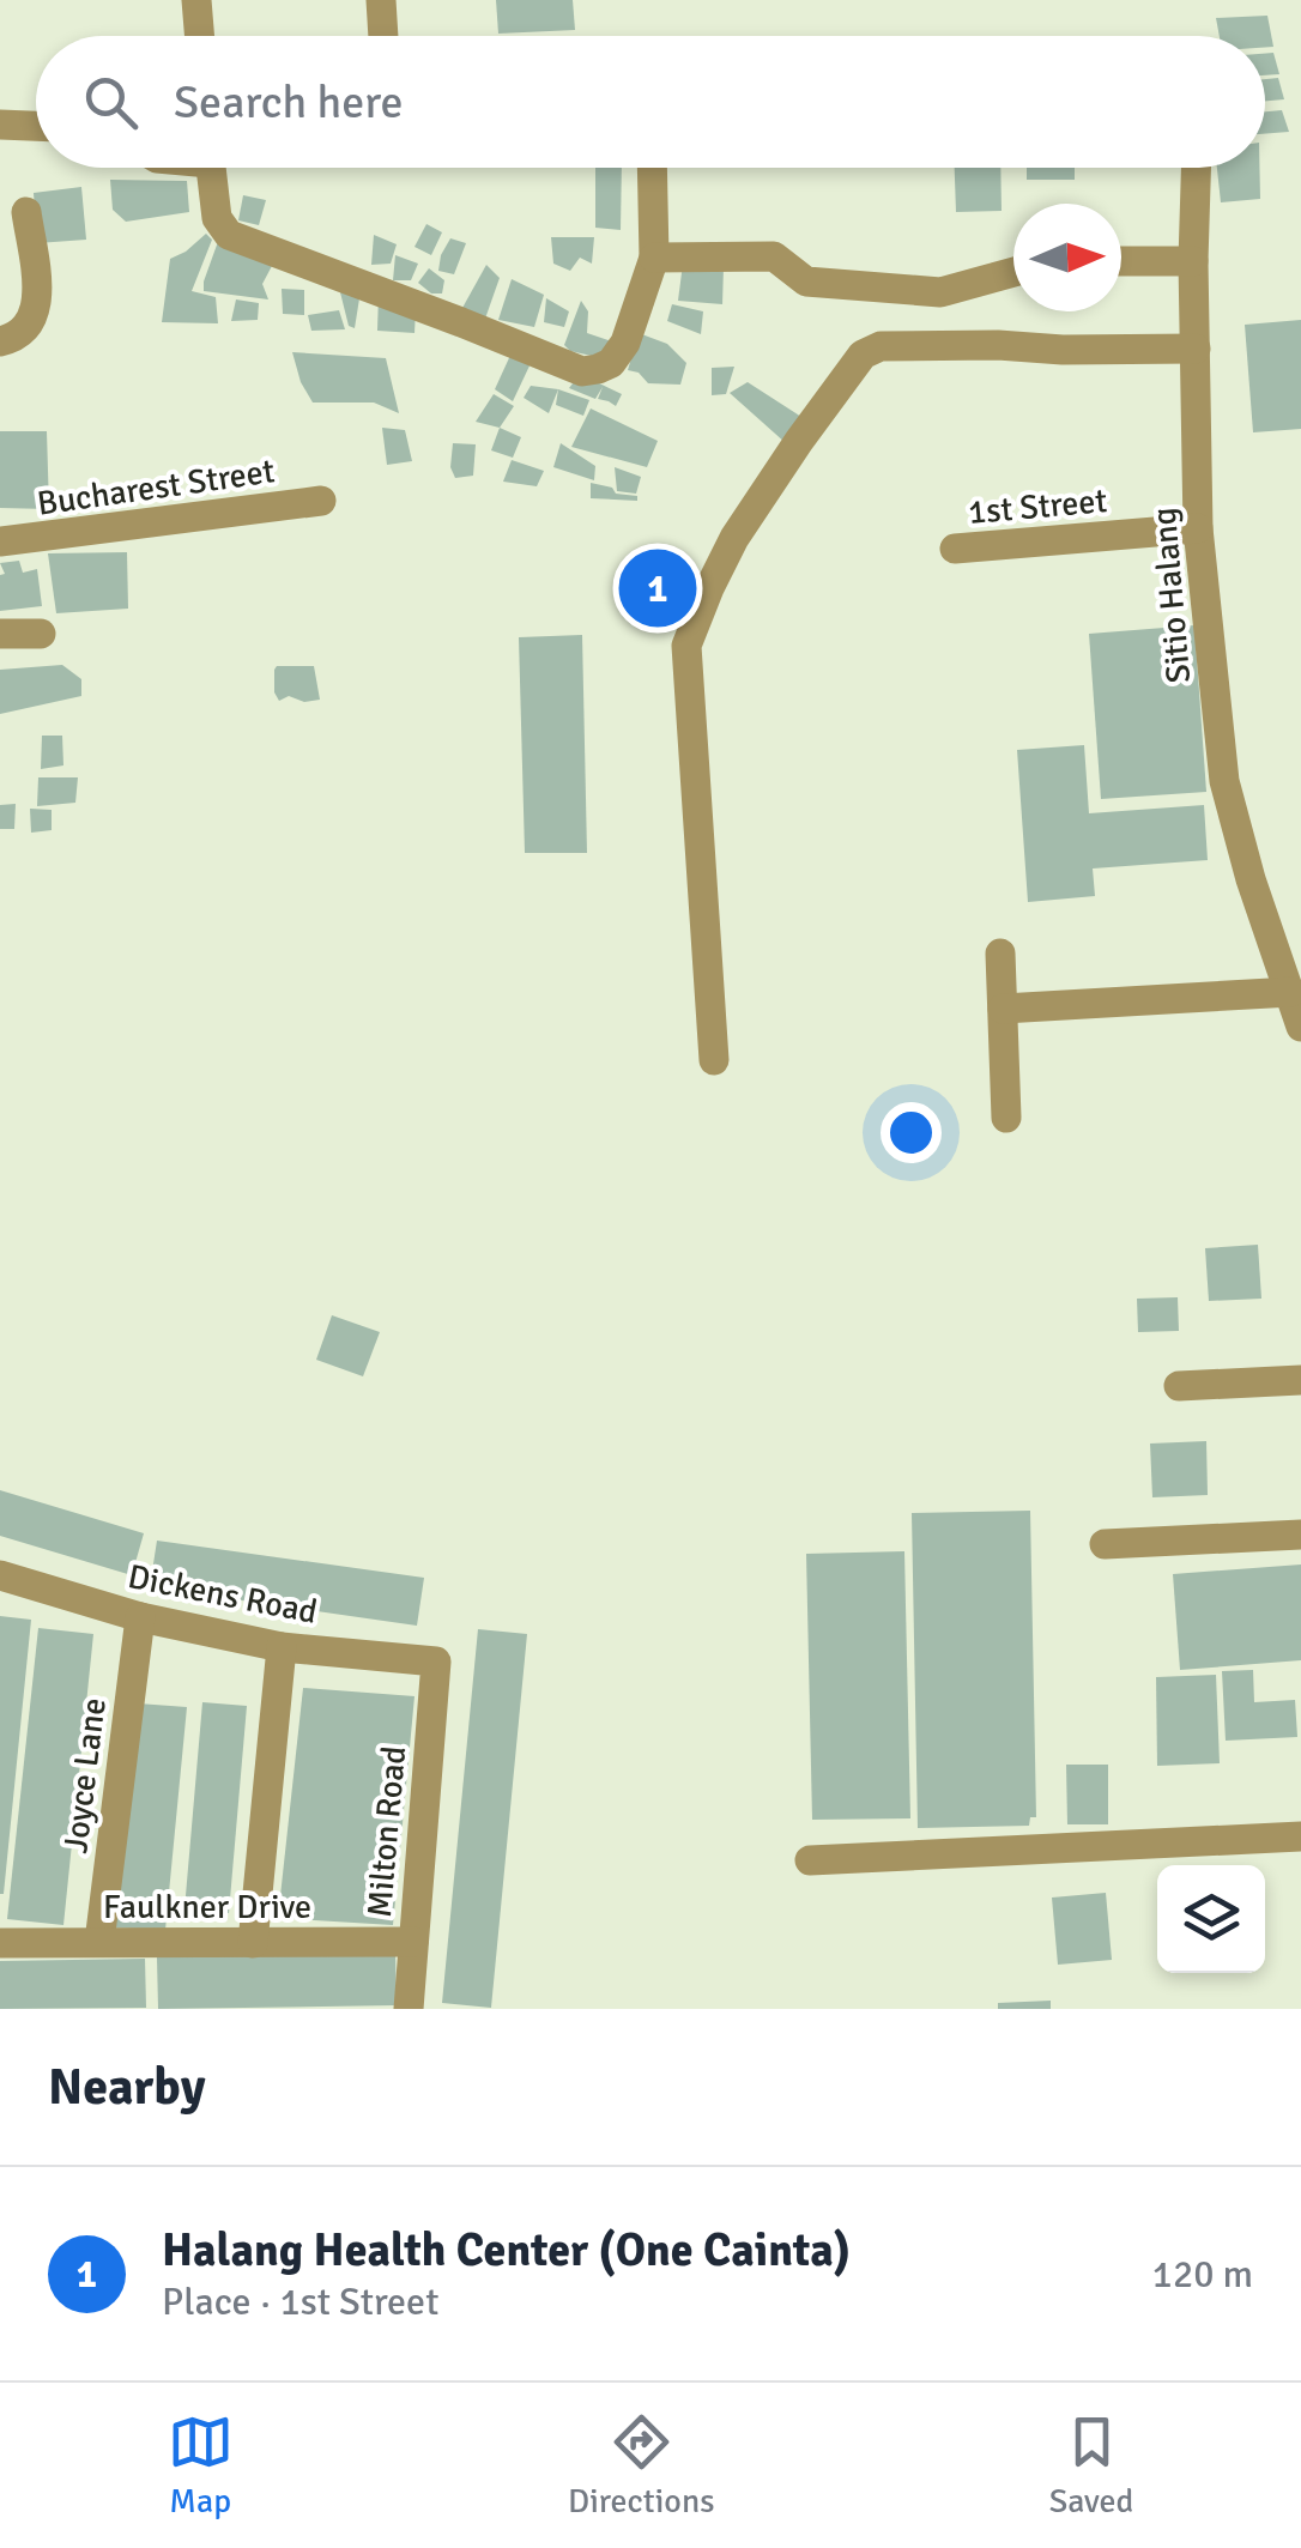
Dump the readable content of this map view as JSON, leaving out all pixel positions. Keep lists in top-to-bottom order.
{
  "streets": {
    "street": [
      "Bucharest Street",
      "1st Street",
      "Sitio Halang",
      "Dickens Road",
      "Joyce Lane",
      "Milton Road",
      "Faulkner Drive"
    ]
  },
  "crossings": [
    ["1st Street", "Sitio Halang"],
    ["Dickens Road", "Joyce Lane"],
    ["Dickens Road", "Milton Road"],
    ["Joyce Lane", "Faulkner Drive"],
    ["Milton Road", "Faulkner Drive"]
  ],
  "north": "right",
  "page": {
    "search": "Search here",
    "pins": "1",
    "heading": "Nearby",
    "list": [
      {
        "mark": "1",
        "name": "Halang Health Center (One Cainta)",
        "note": "Place · 1st Street",
        "value": "120 m"
      }
    ],
    "nav": ["Map", "Directions", "Saved"]
  }
}
